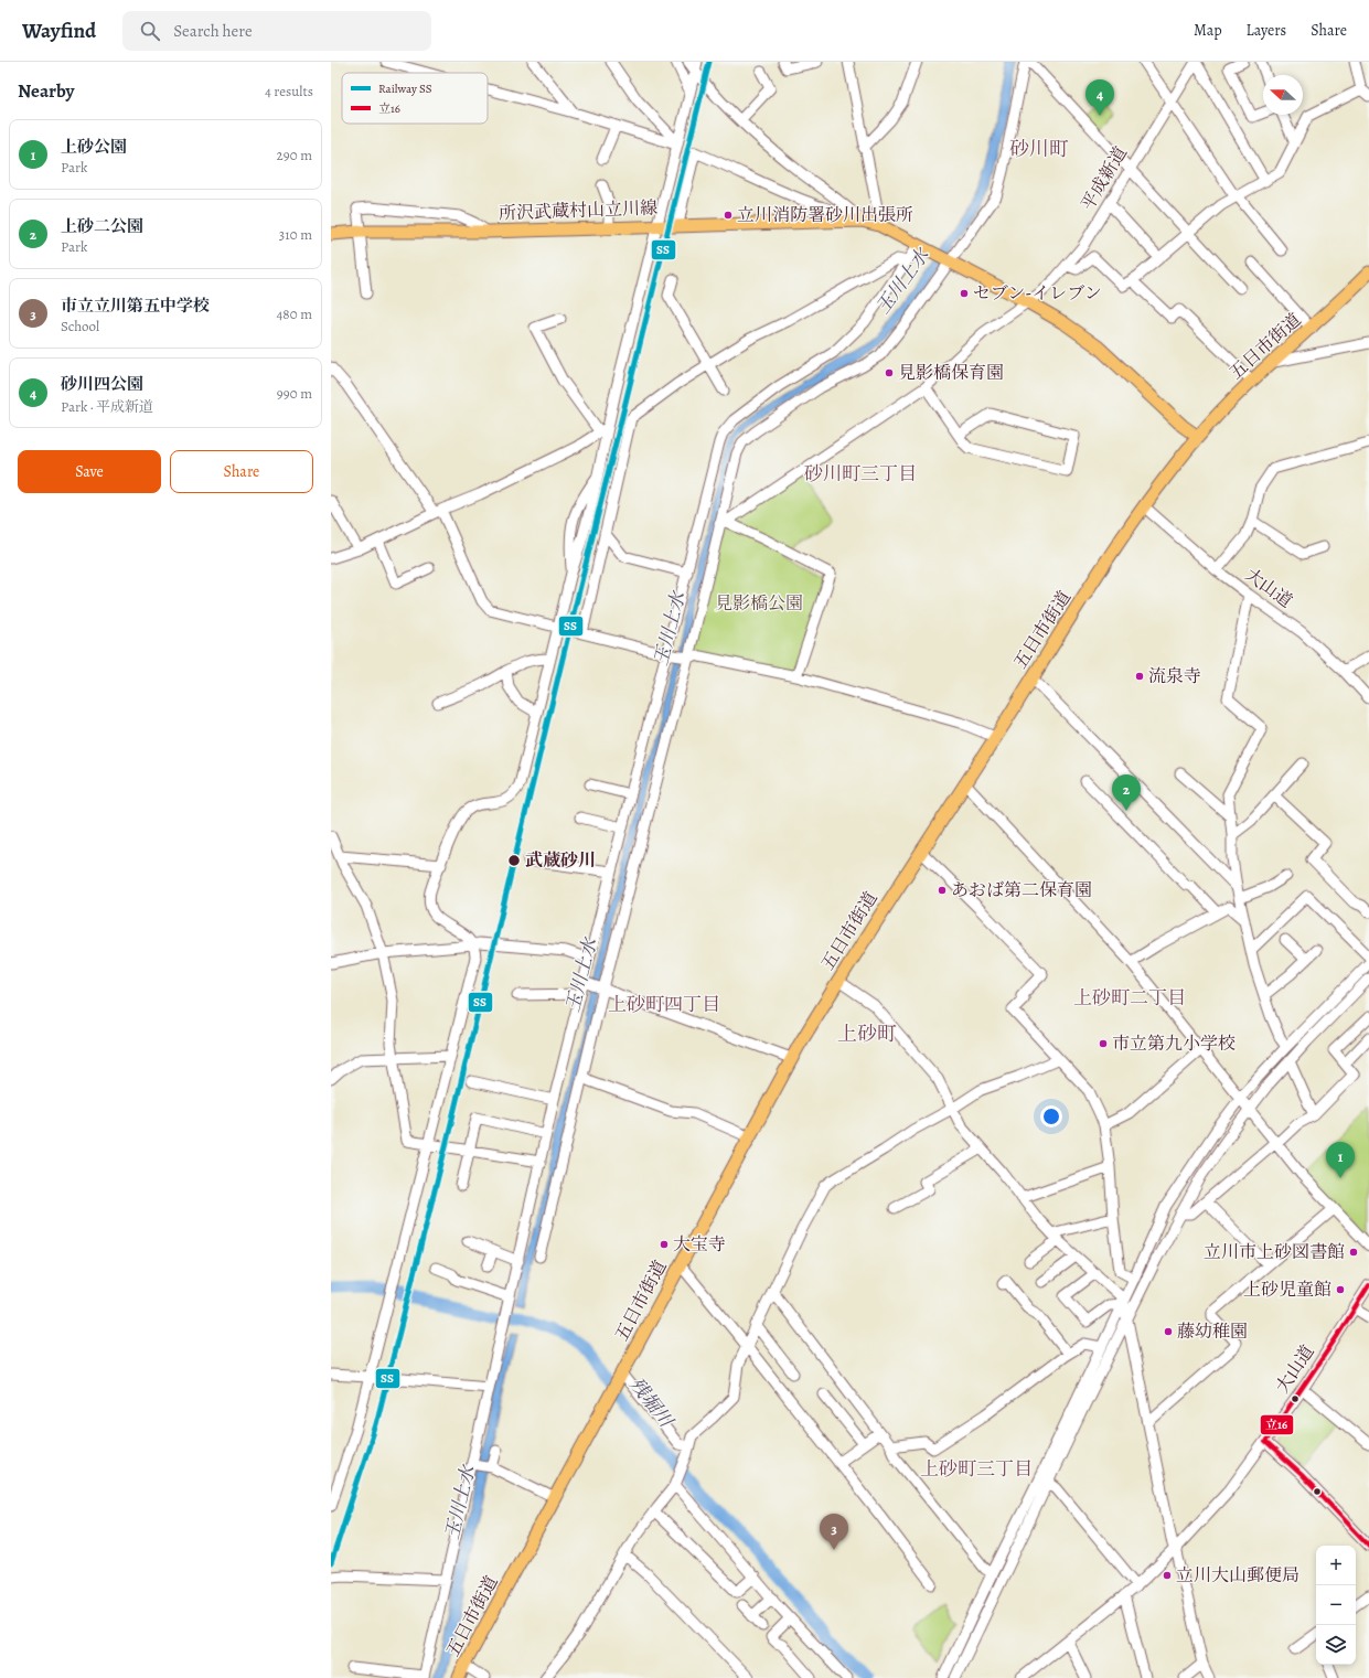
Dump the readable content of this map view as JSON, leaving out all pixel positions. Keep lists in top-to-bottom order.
{
  "streets": {
    "main road": ["所沢武蔵村山立川線", "五日市街道"],
    "street": ["平成新道", "大山道"]
  },
  "crossings": [
    ["五日市街道", "大山道"]
  ],
  "districts": [
    "砂川町",
    "砂川町三丁目",
    "上砂町二丁目",
    "上砂町四丁目",
    "上砂町",
    "上砂町三丁目"
  ],
  "water": ["玉川上水", "残堀川"],
  "parks": ["見影橋公園"],
  "places": [
    "立川消防署砂川出張所",
    "セブン-イレブン",
    "見影橋保育園",
    "流泉寺",
    "武蔵砂川",
    "あおば第二保育園",
    "市立第九小学校",
    "大宝寺",
    "立川市上砂図書館",
    "上砂児童館",
    "藤幼稚園",
    "立川大山郵便局"
  ],
  "lines": ["rail line SS", "transit line 立16"],
  "legend": ["Railway SS", "立16"],
  "north": "left",
  "page": {
    "header": "Wayfind",
    "search": "Search here",
    "nav": ["Map", "Layers", "Share"],
    "heading": ["Nearby", "4 results"],
    "pins": [
      "4",
      "2",
      "1",
      "3"
    ],
    "list": [
      {
        "mark": "1",
        "name": "上砂公園",
        "note": "Park",
        "value": "290 m"
      },
      {
        "mark": "2",
        "name": "上砂二公園",
        "note": "Park",
        "value": "310 m"
      },
      {
        "mark": "3",
        "name": "市立立川第五中学校",
        "note": "School",
        "value": "480 m"
      },
      {
        "mark": "4",
        "name": "砂川四公園",
        "note": "Park · 平成新道",
        "value": "990 m"
      }
    ],
    "buttons": ["Save", "Share"],
    "map_buttons": ["+", "−"]
  }
}
